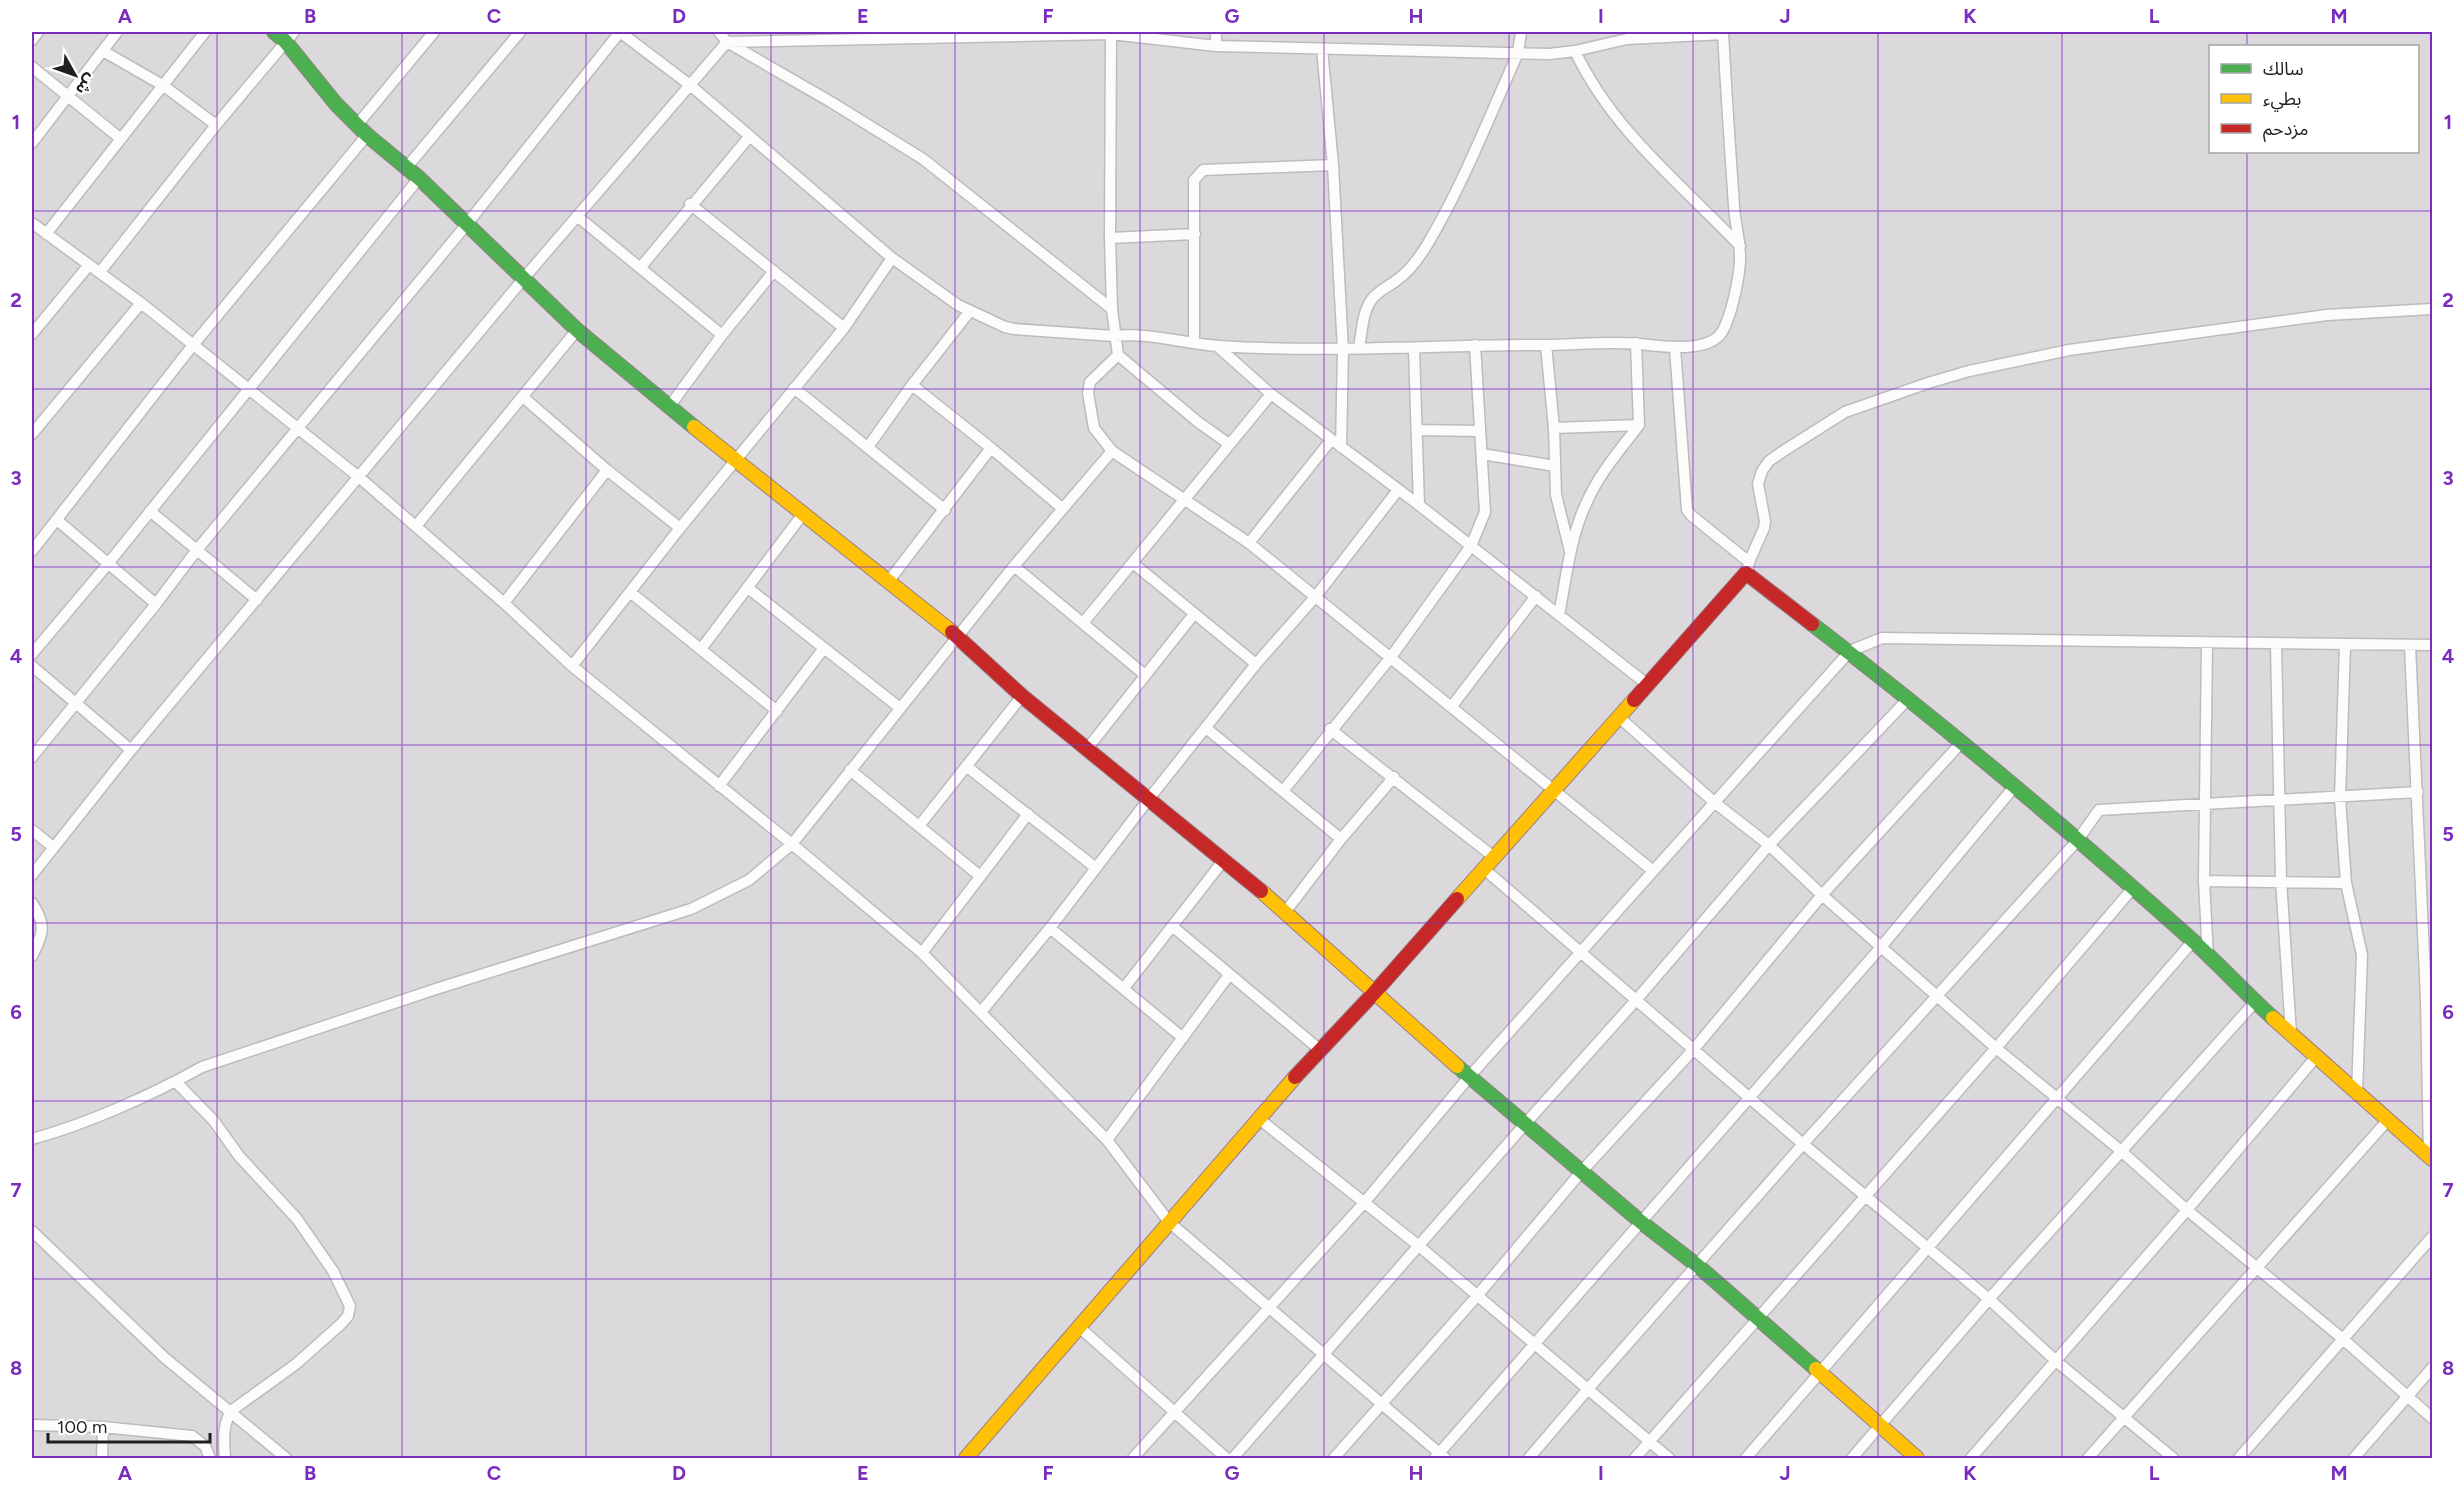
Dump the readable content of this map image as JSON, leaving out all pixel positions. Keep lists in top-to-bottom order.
{
  "legend": ["سالك", "بطيء", "مزدحم"],
  "scale_bar": "100 m",
  "north": "bottom right",
  "grid": {
    "columns": [
      "A",
      "B",
      "C",
      "D",
      "E",
      "F",
      "G",
      "H",
      "I",
      "J",
      "K",
      "L",
      "M"
    ],
    "rows": [
      "1",
      "2",
      "3",
      "4",
      "5",
      "6",
      "7",
      "8"
    ]
  }
}
